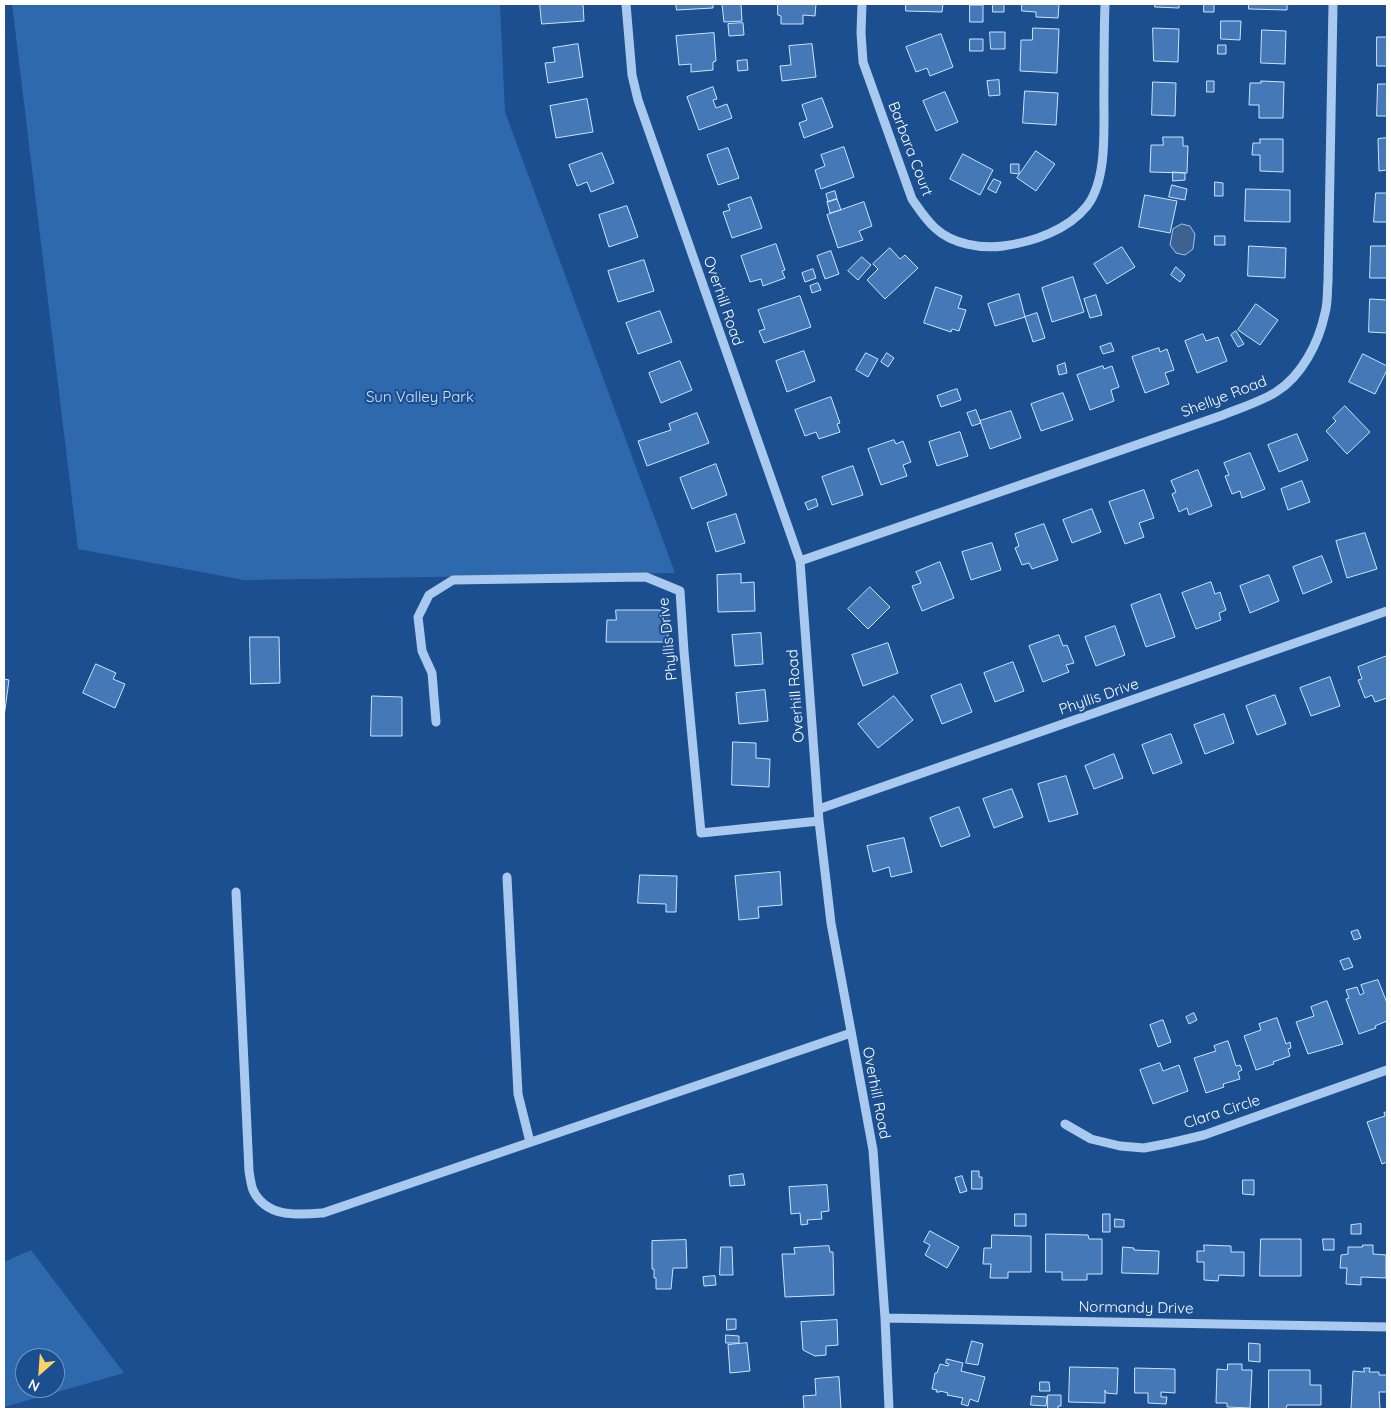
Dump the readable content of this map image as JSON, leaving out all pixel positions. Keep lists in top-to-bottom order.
{
  "streets": {
    "street": [
      "Barbara Court",
      "Overhill Road",
      "Shellye Road",
      "Phyllis Drive",
      "Clara Circle",
      "Normandy Drive"
    ]
  },
  "crossings": [
    ["Overhill Road", "Shellye Road"],
    ["Overhill Road", "Phyllis Drive"],
    ["Overhill Road", "Normandy Drive"]
  ],
  "parks": ["Sun Valley Park"],
  "north": "bottom left"
}
